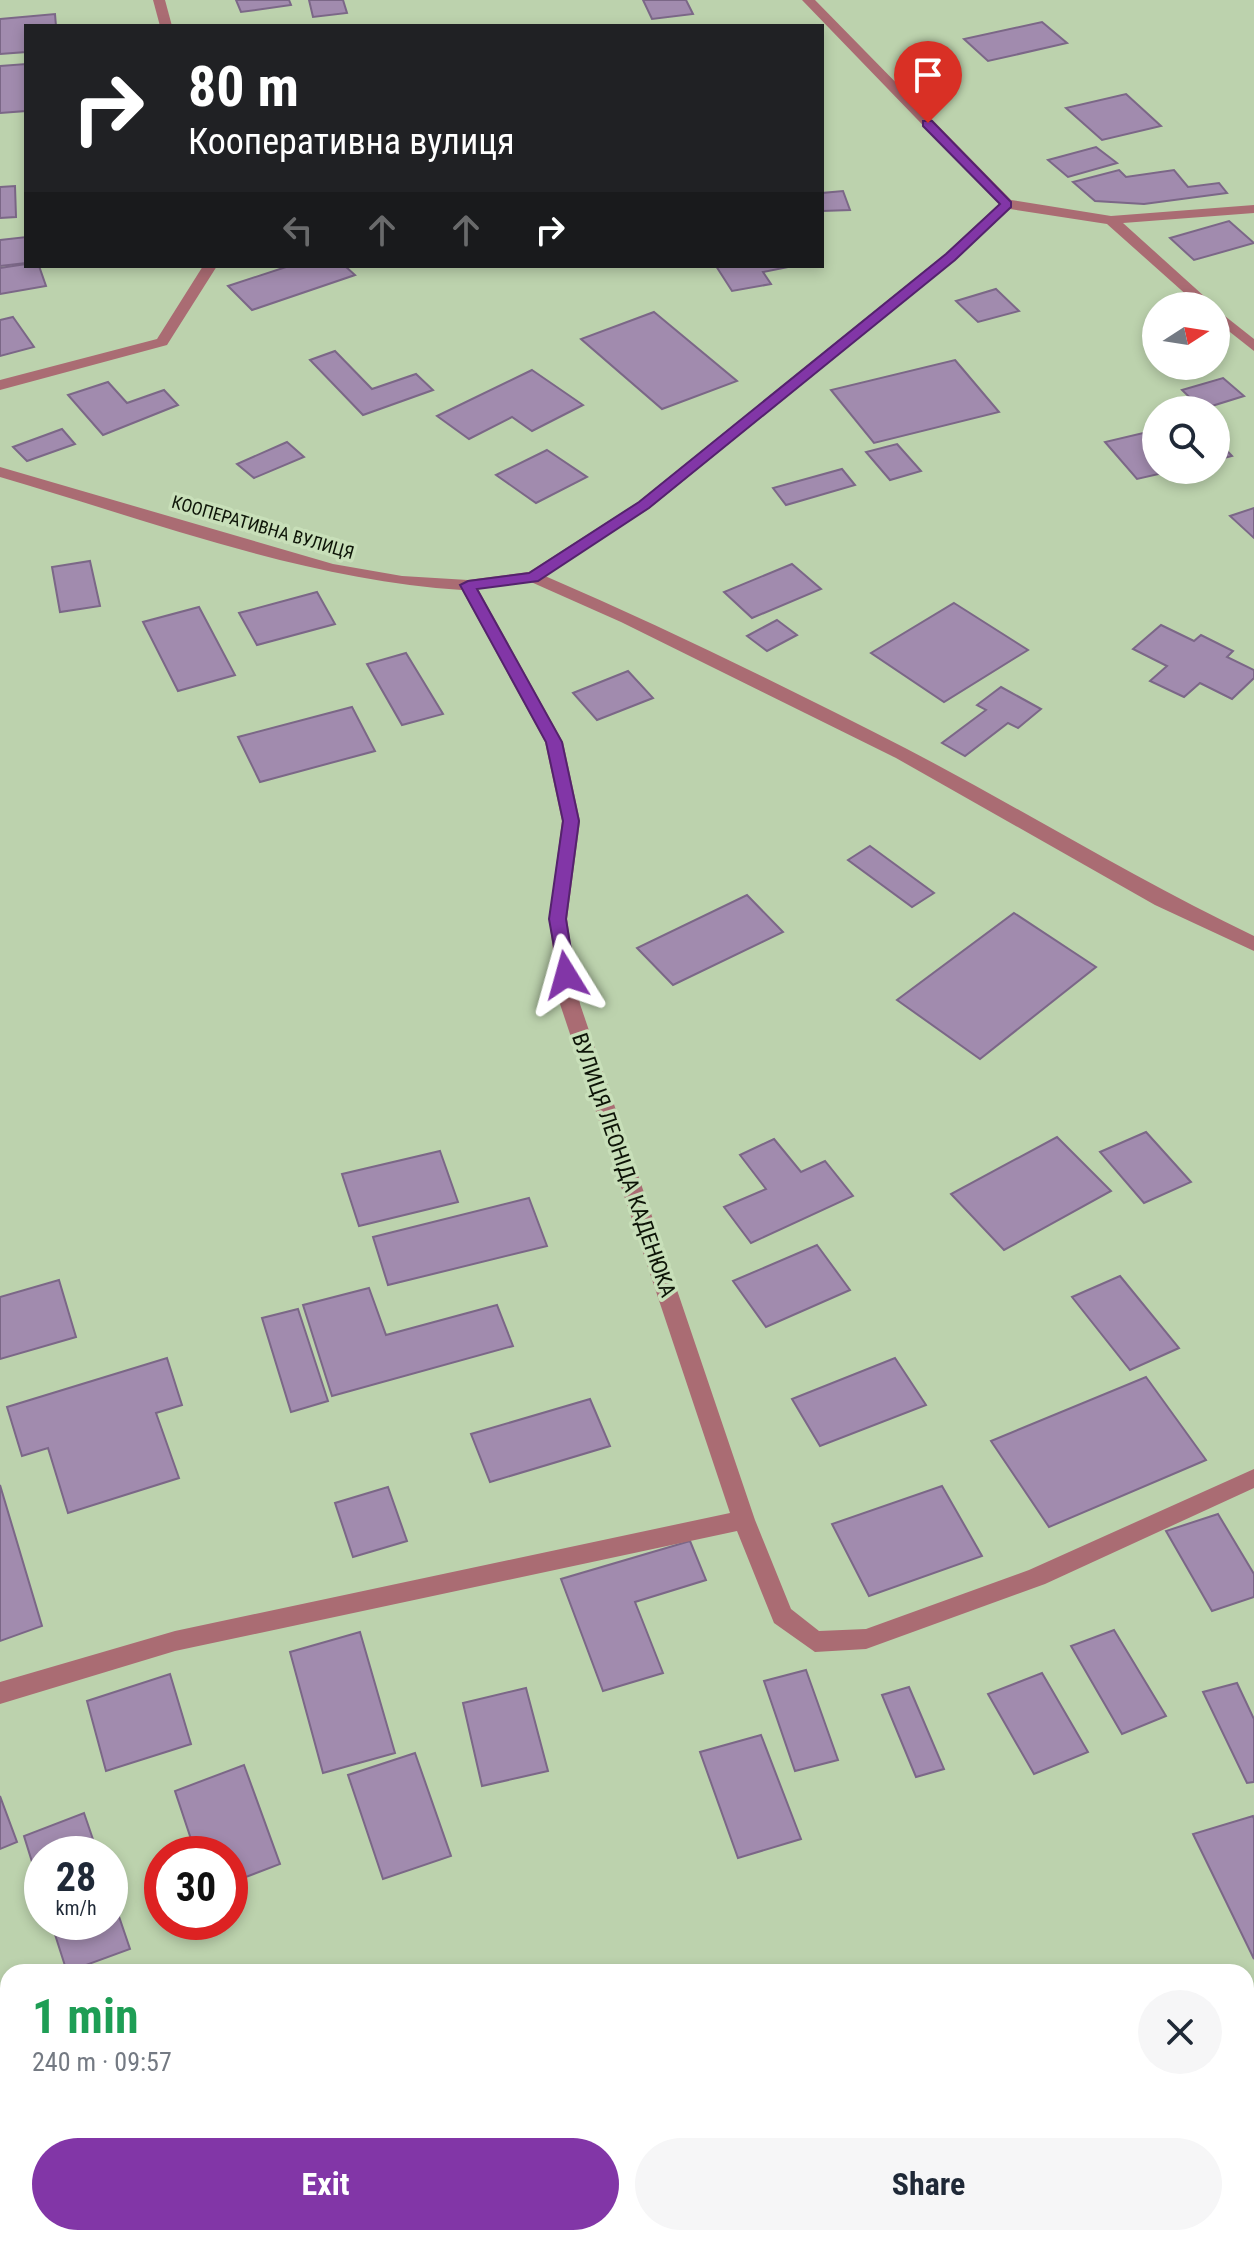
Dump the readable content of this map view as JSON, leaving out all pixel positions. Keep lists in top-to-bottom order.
{
  "streets": {
    "street": ["КООПЕРАТИВНА ВУЛИЦЯ", "ВУЛИЦЯ ЛЕОНІДА КАДЕНЮКА"]
  },
  "crossings": [
    ["КООПЕРАТИВНА ВУЛИЦЯ", "ВУЛИЦЯ ЛЕОНІДА КАДЕНЮКА"]
  ],
  "north": "right",
  "page": {
    "turn": ["80 m", "Кооперативна вулиця"],
    "speed": "28 km/h",
    "limit": "30",
    "heading": ["1 min", "240 m · 09:57"],
    "buttons": ["Exit", "Share"]
  }
}
